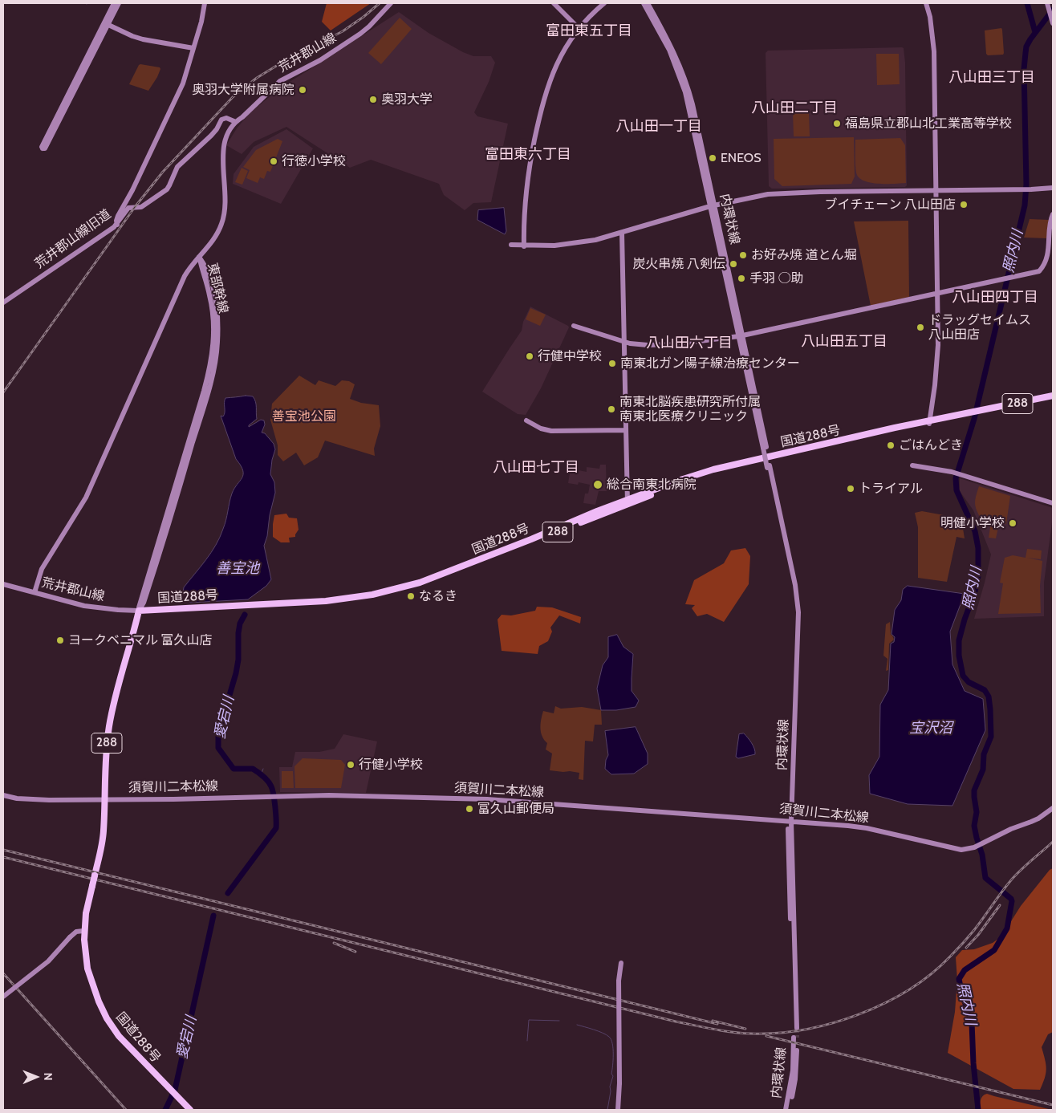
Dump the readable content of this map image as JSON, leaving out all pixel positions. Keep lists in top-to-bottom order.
{
  "streets": {
    "highway": ["288", "国道288号"],
    "street": [
      "荒井郡山線",
      "内環状線",
      "荒井郡山線旧道",
      "東部幹線",
      "須賀川二本松線"
    ]
  },
  "crossings": [
    ["荒井郡山線", "荒井郡山線旧道"],
    ["荒井郡山線", "東部幹線"],
    ["荒井郡山線", "国道288号"],
    ["内環状線", "須賀川二本松線"],
    ["東部幹線", "国道288号"],
    ["国道288号", "須賀川二本松線"]
  ],
  "districts": [
    "富田東五丁目",
    "八山田三丁目",
    "八山田二丁目",
    "八山田一丁目",
    "富田東六丁目",
    "八山田四丁目",
    "八山田五丁目",
    "八山田六丁目",
    "八山田七丁目"
  ],
  "water": [
    "照内川",
    "善宝池",
    "愛宕川",
    "宝沢沼"
  ],
  "parks": ["善宝池公園"],
  "places": [
    "奥羽大学附属病院",
    "奥羽大学",
    "福島県立郡山北工業高等学校",
    "ENEOS",
    "行徳小学校",
    "ブイチェーン 八山田店",
    "お好み焼 道とん堀",
    "炭火串焼 八剣伝",
    "手羽 ○助",
    "ドラッグセイムス 八山田店",
    "行健中学校",
    "南東北ガン陽子線治療センター",
    "南東北脳疾患研究所付属 南東北医療クリニック",
    "ごはんどき",
    "総合南東北病院",
    "トライアル",
    "明健小学校",
    "なるき",
    "ヨークベニマル 富久山店",
    "行健小学校",
    "富久山郵便局"
  ],
  "north": "right"
}
